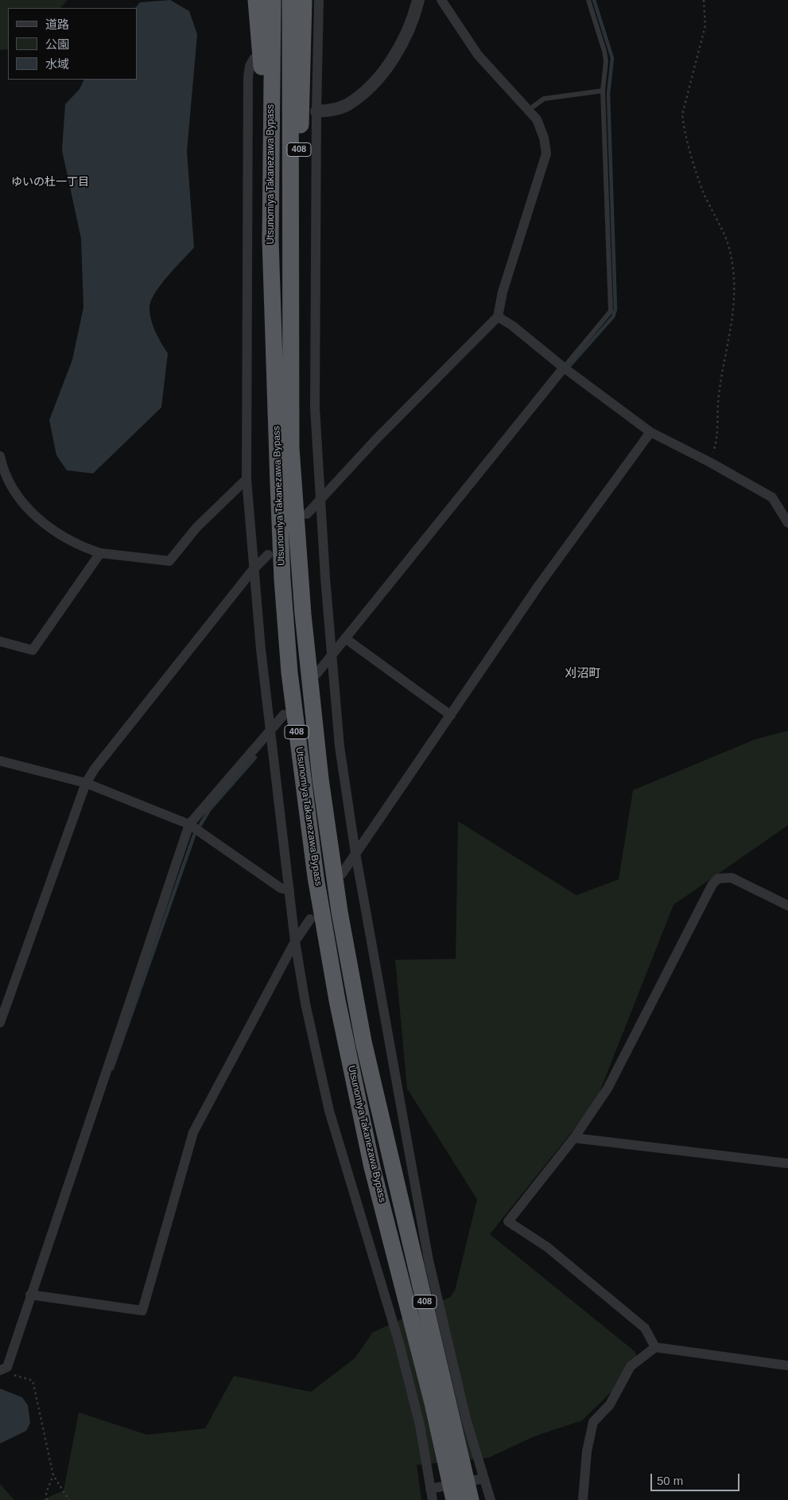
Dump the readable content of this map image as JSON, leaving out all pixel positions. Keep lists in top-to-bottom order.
{
  "streets": {
    "highway": ["408", "Utsunomiya Takanezawa Bypass"]
  },
  "crossings": [
    ["408", "Utsunomiya Takanezawa Bypass"]
  ],
  "districts": ["ゆいの杜一丁目", "刈沼町"],
  "legend": ["道路", "公園", "水域"],
  "scale_bar": "50 m"
}
